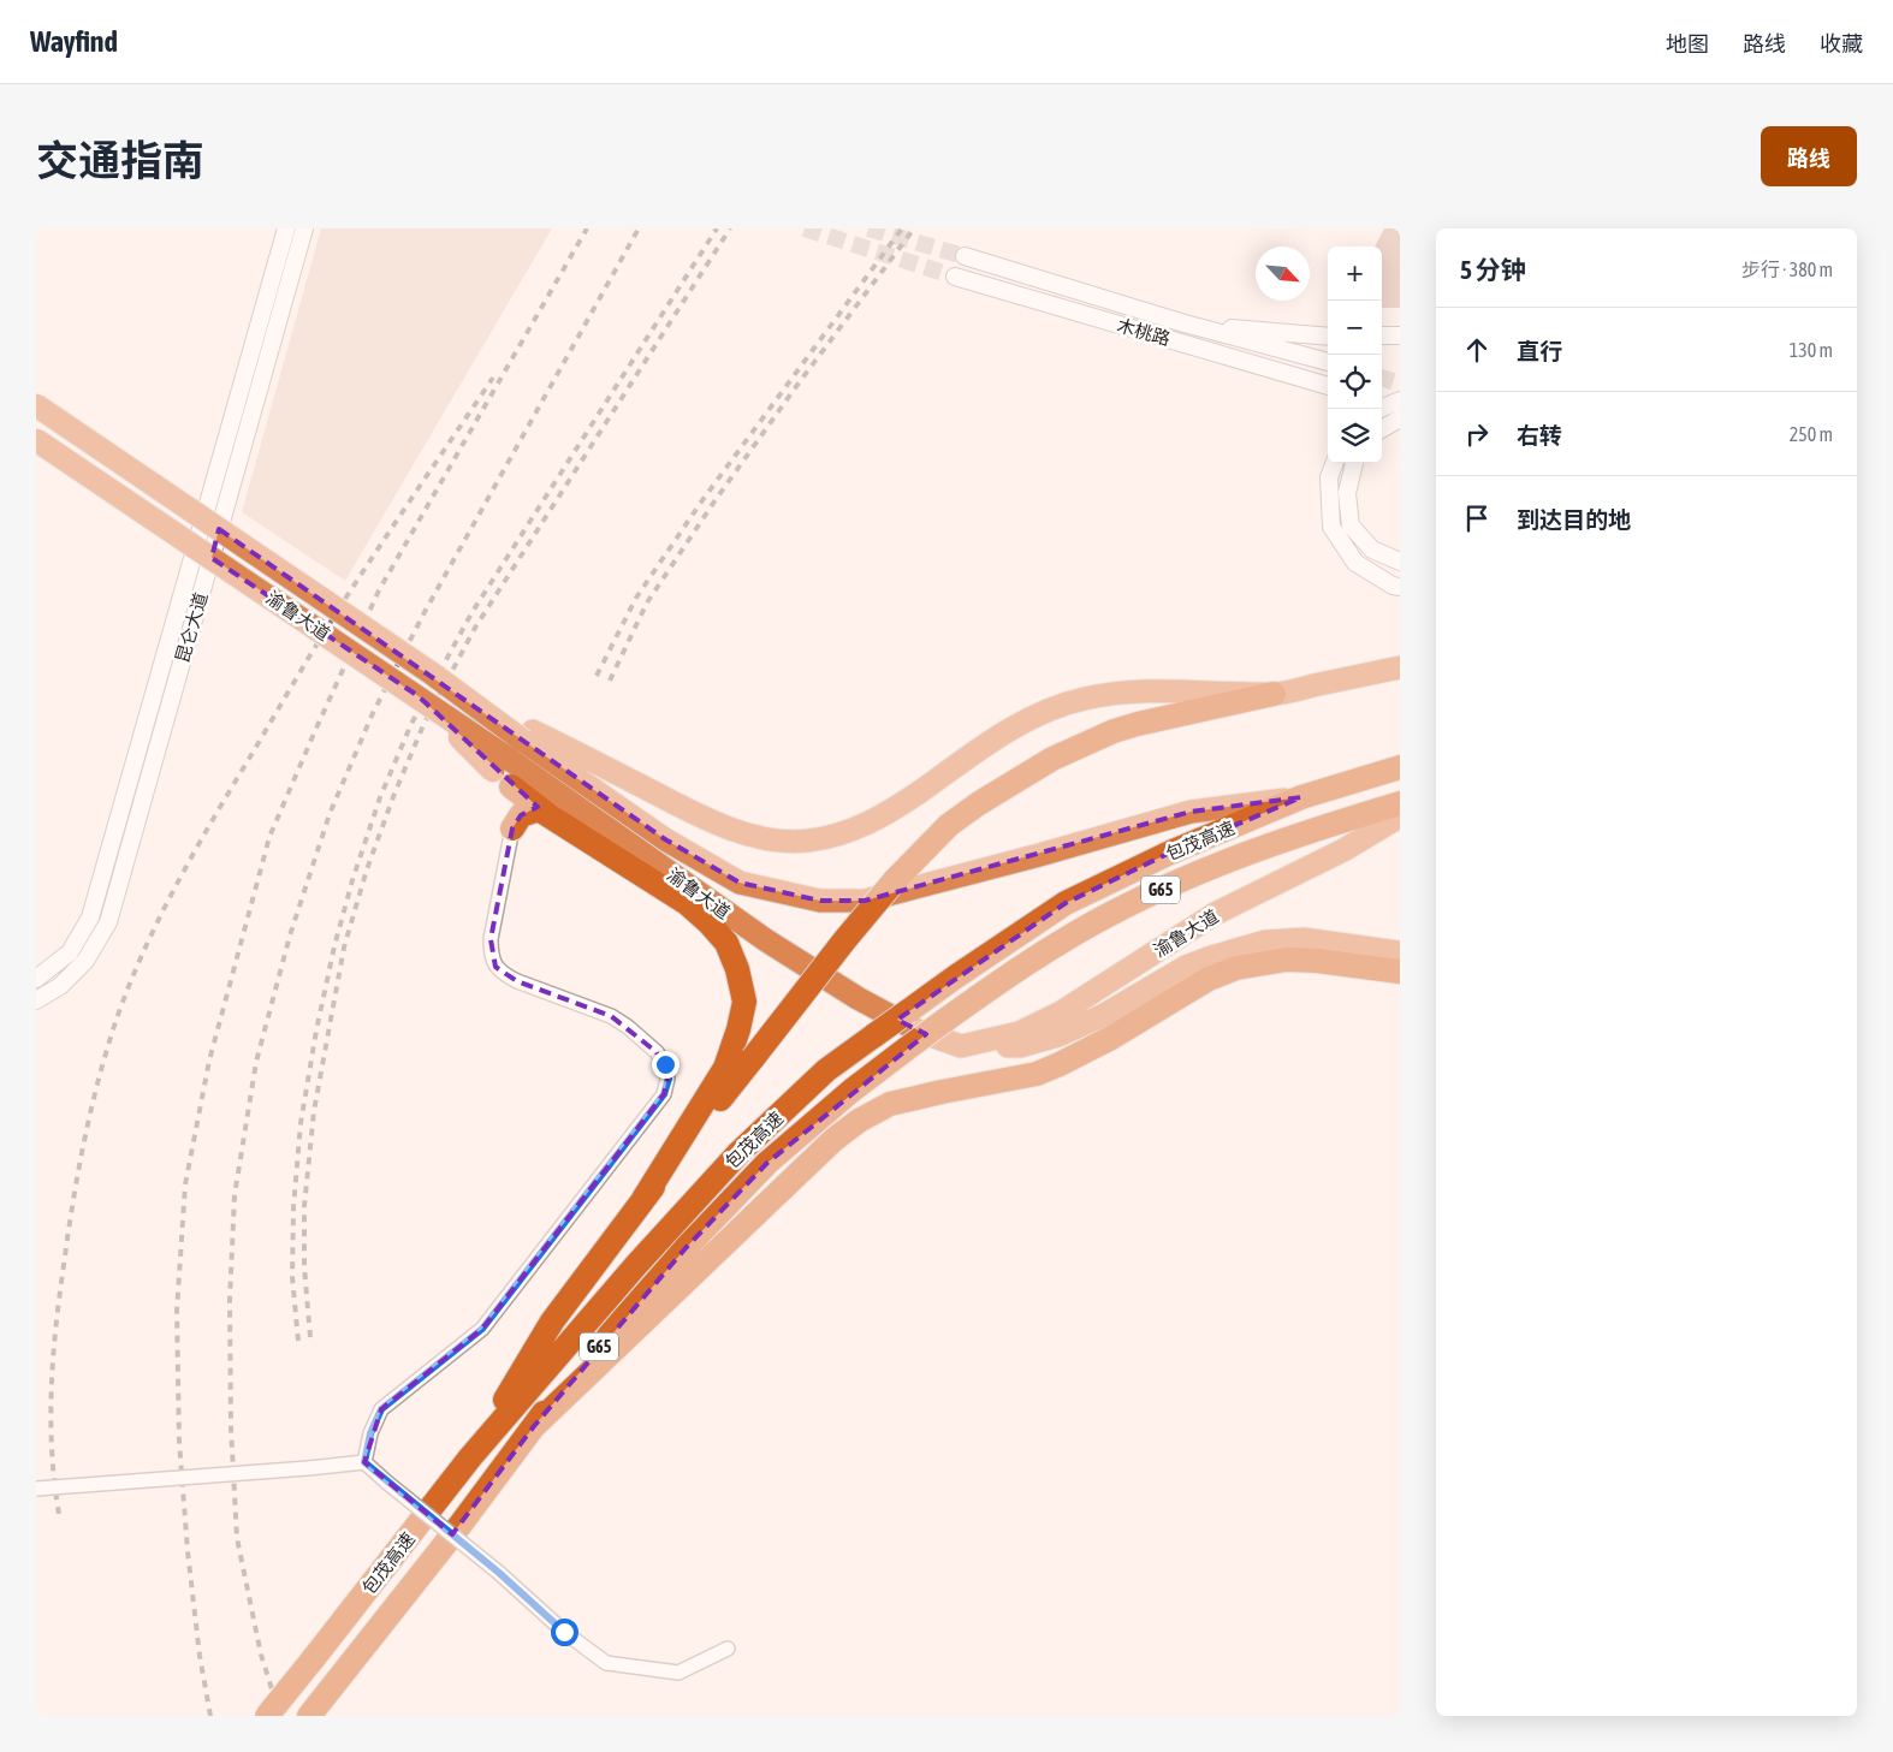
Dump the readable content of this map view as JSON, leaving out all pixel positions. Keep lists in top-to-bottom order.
{
  "streets": {
    "highway": ["渝鲁大道", "包茂高速", "G65"],
    "street": ["木桃路", "昆仑大道"]
  },
  "north": "bottom right",
  "page": {
    "header": "Wayfind",
    "nav": ["地图", "路线", "收藏"],
    "title": "交通指南",
    "buttons": "路线",
    "heading": ["5 分钟", "步行 · 380 m"],
    "map_buttons": ["+", "−"],
    "list": [
      ["直行", "130 m"],
      ["右转", "250 m"],
      "到达目的地"
    ]
  }
}
